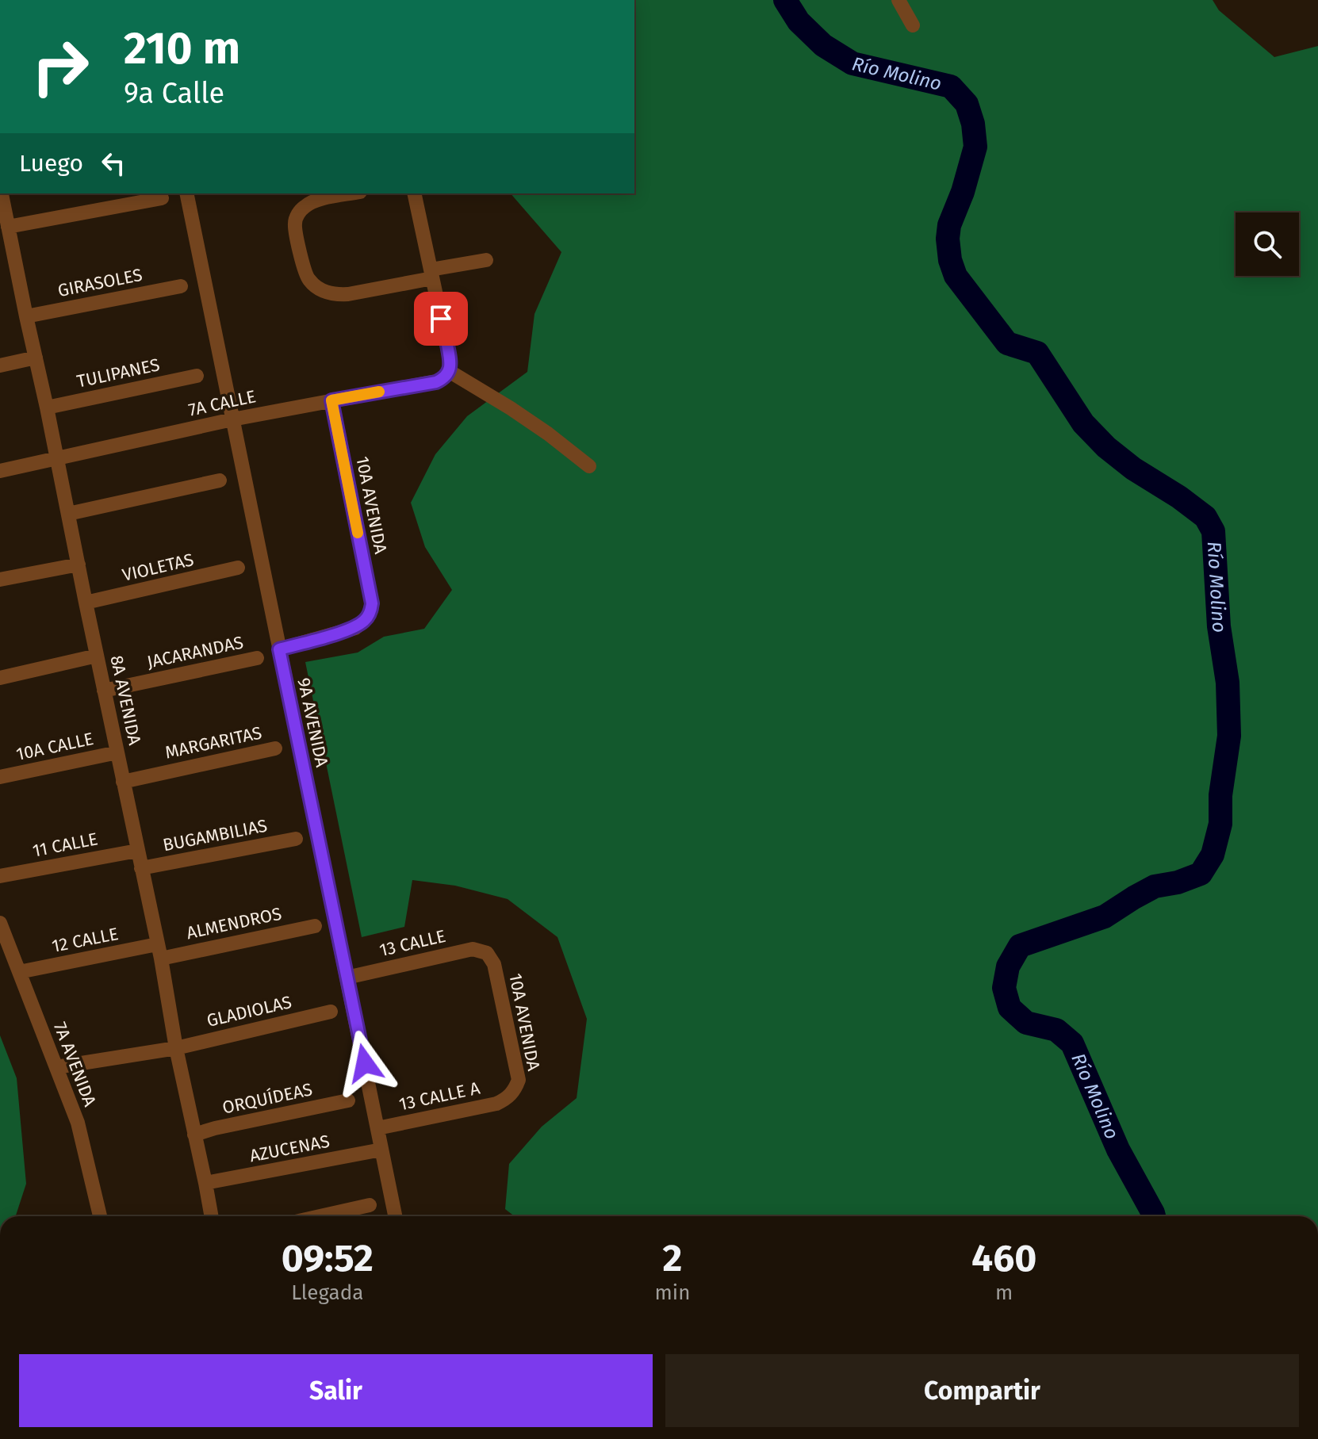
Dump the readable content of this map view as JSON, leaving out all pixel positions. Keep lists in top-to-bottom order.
{
  "streets": {
    "street": [
      "GIRASOLES",
      "TULIPANES",
      "7A CALLE",
      "10A AVENIDA",
      "VIOLETAS",
      "JACARANDAS",
      "8A AVENIDA",
      "9A AVENIDA",
      "MARGARITAS",
      "10A CALLE",
      "BUGAMBILIAS",
      "11 CALLE",
      "ALMENDROS",
      "12 CALLE",
      "13 CALLE",
      "GLADIOLAS",
      "7A AVENIDA",
      "13 CALLE A",
      "ORQUÍDEAS",
      "AZUCENAS"
    ]
  },
  "crossings": [
    ["GIRASOLES", "8A AVENIDA"],
    ["TULIPANES", "8A AVENIDA"],
    ["7A CALLE", "10A AVENIDA"],
    ["7A CALLE", "8A AVENIDA"],
    ["7A CALLE", "9A AVENIDA"],
    ["10A AVENIDA", "9A AVENIDA"],
    ["10A AVENIDA", "13 CALLE"],
    ["10A AVENIDA", "13 CALLE A"],
    ["VIOLETAS", "8A AVENIDA"],
    ["JACARANDAS", "8A AVENIDA"],
    ["8A AVENIDA", "MARGARITAS"],
    ["8A AVENIDA", "10A CALLE"],
    ["8A AVENIDA", "BUGAMBILIAS"],
    ["8A AVENIDA", "11 CALLE"],
    ["8A AVENIDA", "ALMENDROS"],
    ["8A AVENIDA", "12 CALLE"],
    ["8A AVENIDA", "GLADIOLAS"],
    ["8A AVENIDA", "ORQUÍDEAS"],
    ["8A AVENIDA", "AZUCENAS"],
    ["9A AVENIDA", "13 CALLE"],
    ["9A AVENIDA", "13 CALLE A"],
    ["9A AVENIDA", "AZUCENAS"],
    ["ALMENDROS", "12 CALLE"],
    ["12 CALLE", "7A AVENIDA"]
  ],
  "water": ["Río Molino"],
  "page": {
    "turn": ["210 m", "9a Calle"],
    "then": "Luego",
    "eta": [
      "09:52",
      "Llegada",
      "2",
      "min",
      "460",
      "m"
    ],
    "buttons": ["Salir", "Compartir"]
  }
}
